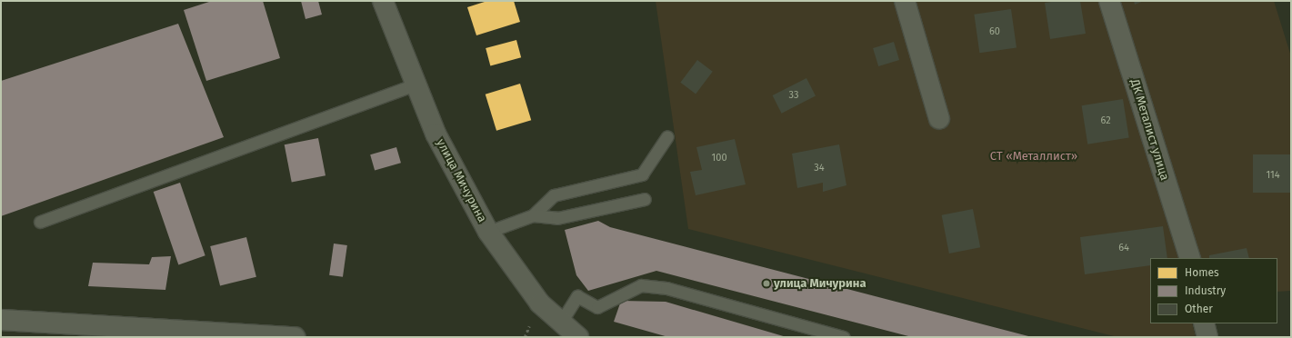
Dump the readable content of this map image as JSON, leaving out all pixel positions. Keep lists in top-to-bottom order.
{
  "streets": {
    "street": ["ДК Металист улица", "улица Мичурина"]
  },
  "parks": ["СТ «Металлист»"],
  "places": ["улица Мичурина"],
  "house_numbers": [
    "60",
    "33",
    "62",
    "100",
    "34",
    "114",
    "64"
  ],
  "legend": ["Homes", "Industry", "Other"]
}
